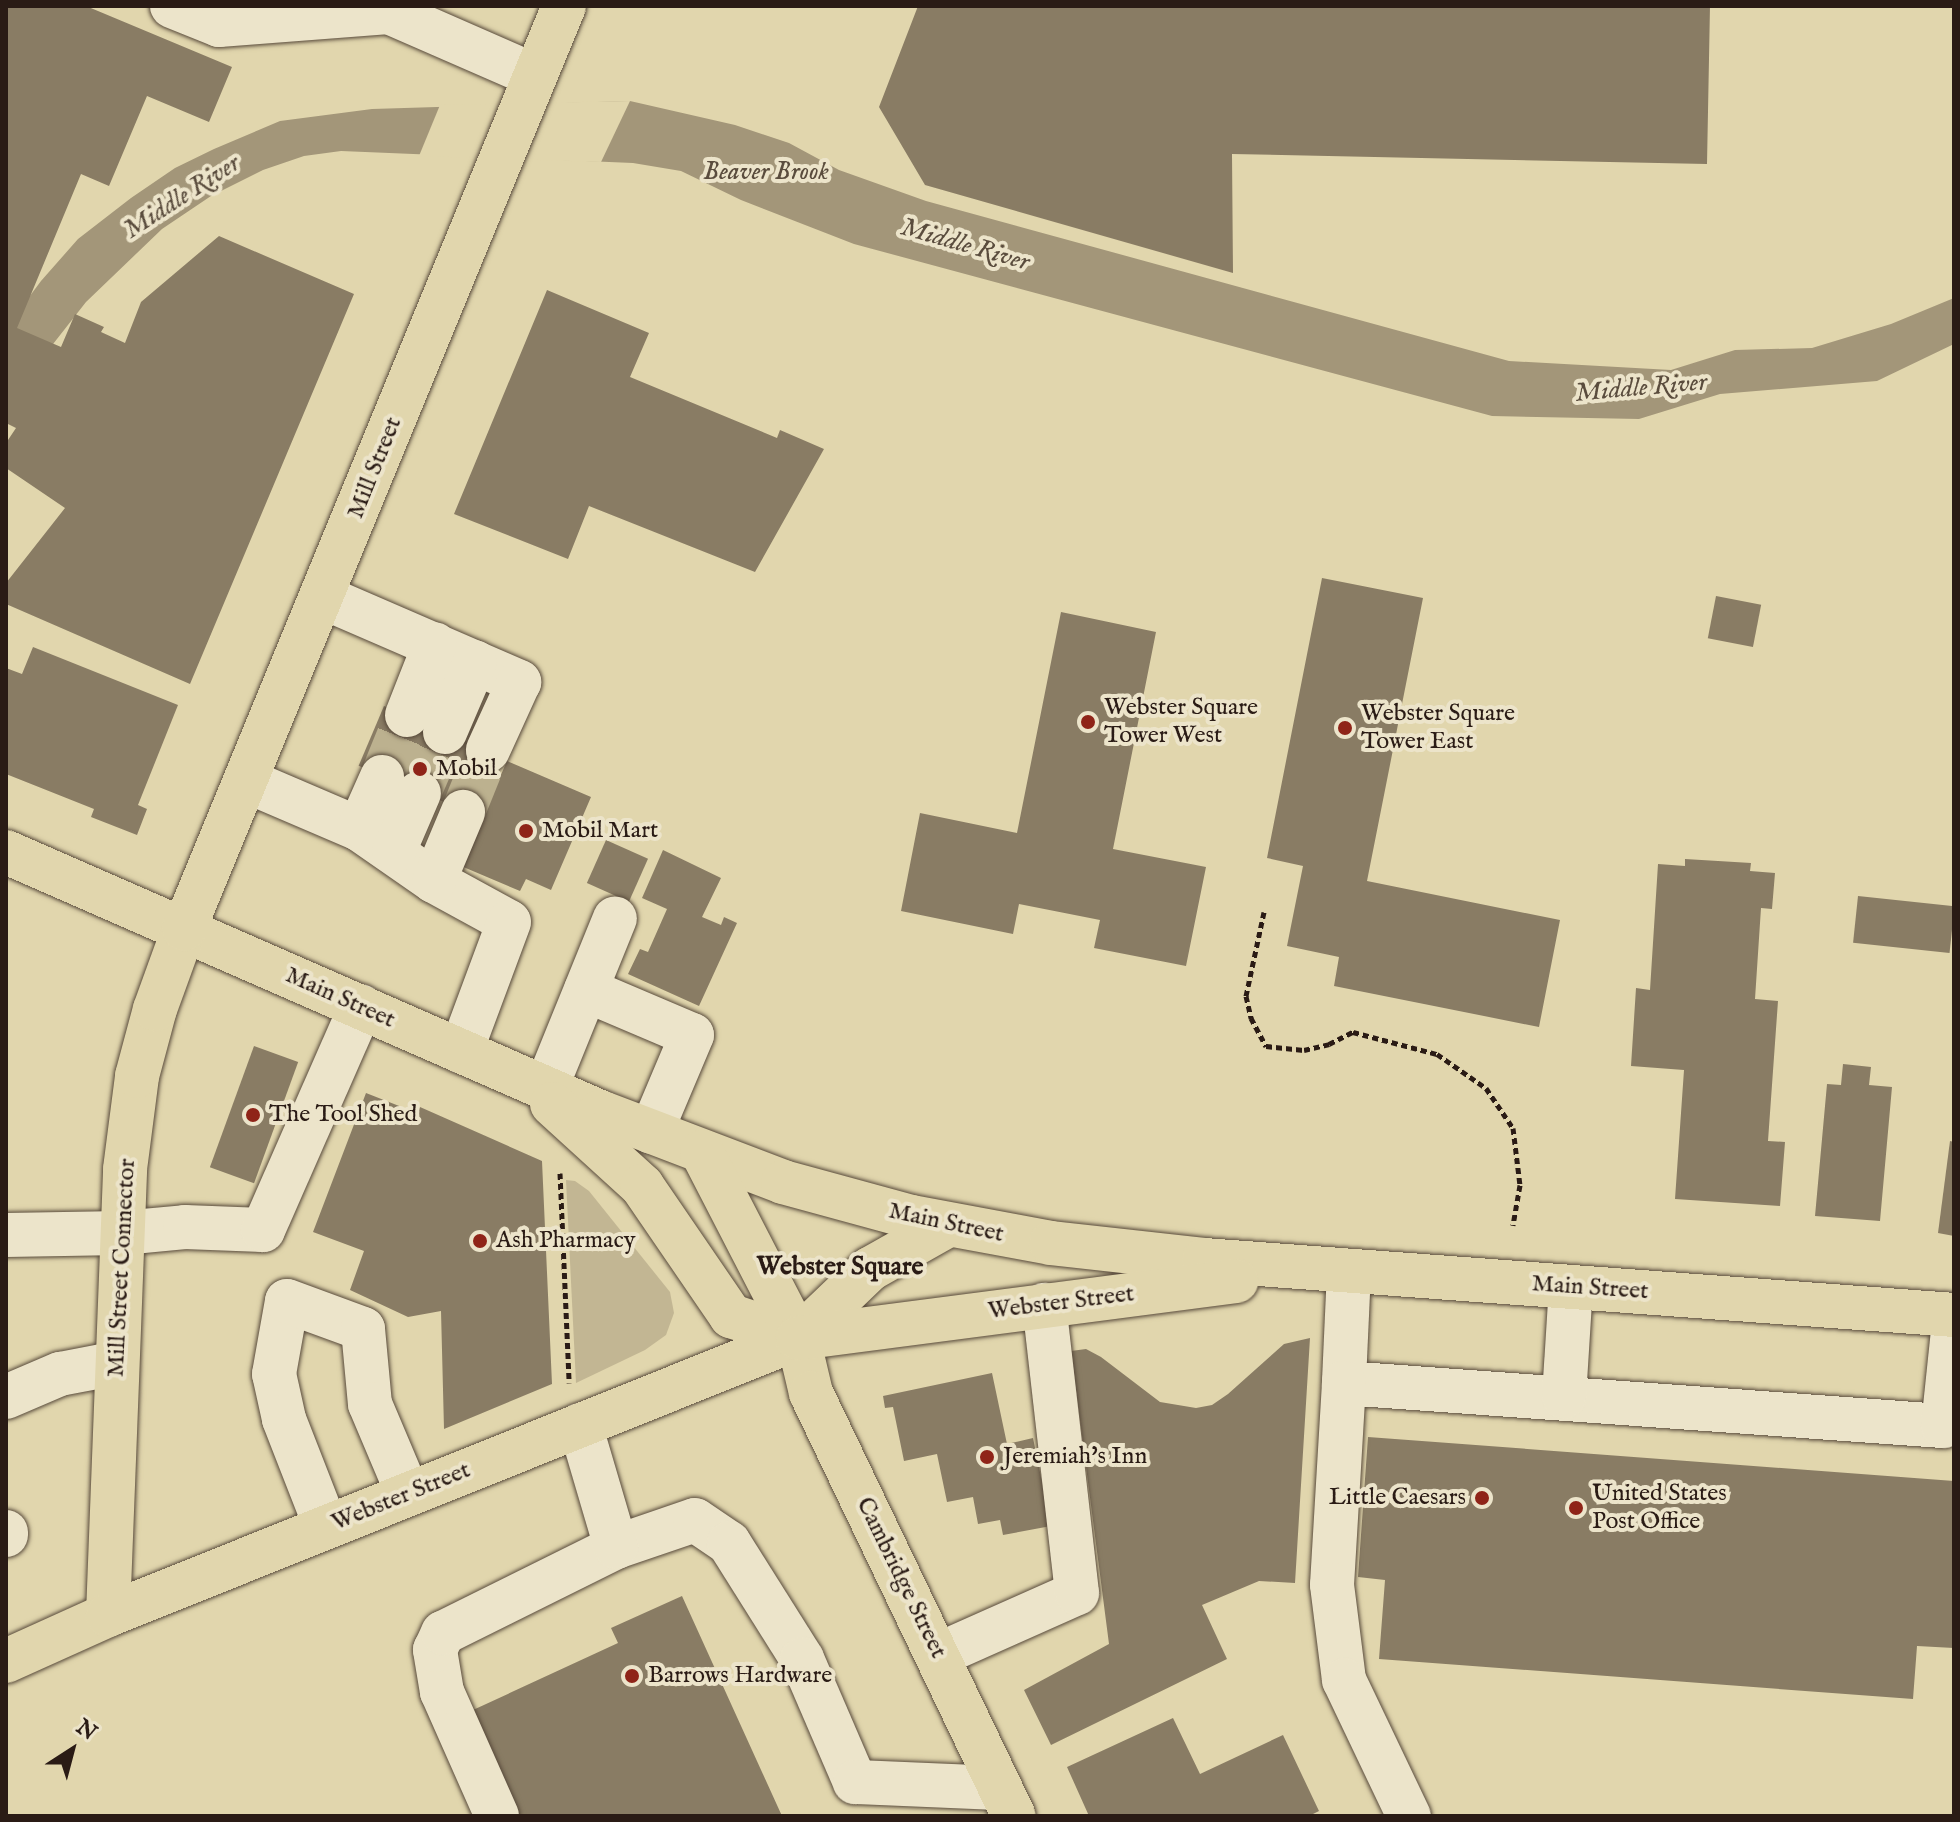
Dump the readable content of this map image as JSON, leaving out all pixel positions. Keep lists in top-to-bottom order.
{
  "streets": {
    "main road": [
      "Mill Street",
      "Main Street",
      "Mill Street Connector",
      "Webster Street",
      "Cambridge Street"
    ]
  },
  "crossings": [
    ["Mill Street", "Main Street"],
    ["Mill Street", "Mill Street Connector"],
    ["Main Street", "Mill Street Connector"],
    ["Main Street", "Webster Street"],
    ["Main Street", "Cambridge Street"],
    ["Mill Street Connector", "Webster Street"],
    ["Webster Street", "Cambridge Street"]
  ],
  "districts": ["Webster Square"],
  "water": ["Beaver Brook", "Middle River"],
  "places": [
    "Webster Square Tower West",
    "Webster Square Tower East",
    "Mobil",
    "Mobil Mart",
    "The Tool Shed",
    "Ash Pharmacy",
    "Jeremiah's Inn",
    "Little Caesars",
    "United States Post Office",
    "Barrows Hardware"
  ],
  "north": "top right"
}
